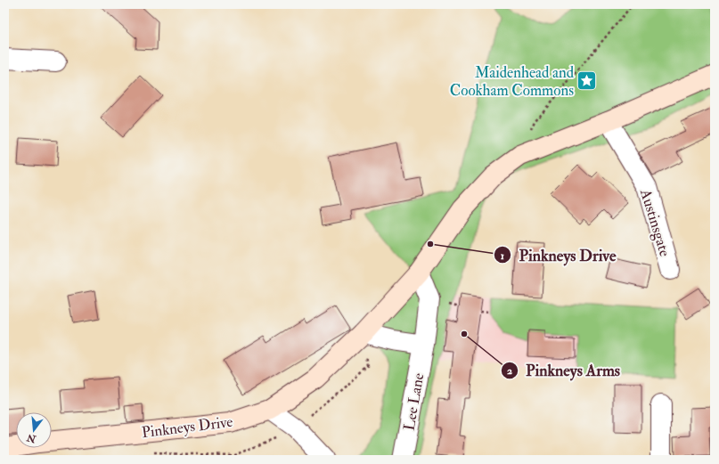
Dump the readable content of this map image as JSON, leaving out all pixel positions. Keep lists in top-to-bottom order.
{
  "streets": {
    "street": ["Austinsgate", "Lee Lane", "Pinkneys Drive"]
  },
  "crossings": [
    ["Austinsgate", "Pinkneys Drive"],
    ["Lee Lane", "Pinkneys Drive"]
  ],
  "places": {
    "place": ["Maidenhead and Cookham Commons"],
    "other": ["Pinkneys Drive", "Pinkneys Arms"]
  },
  "north": "bottom"
}
